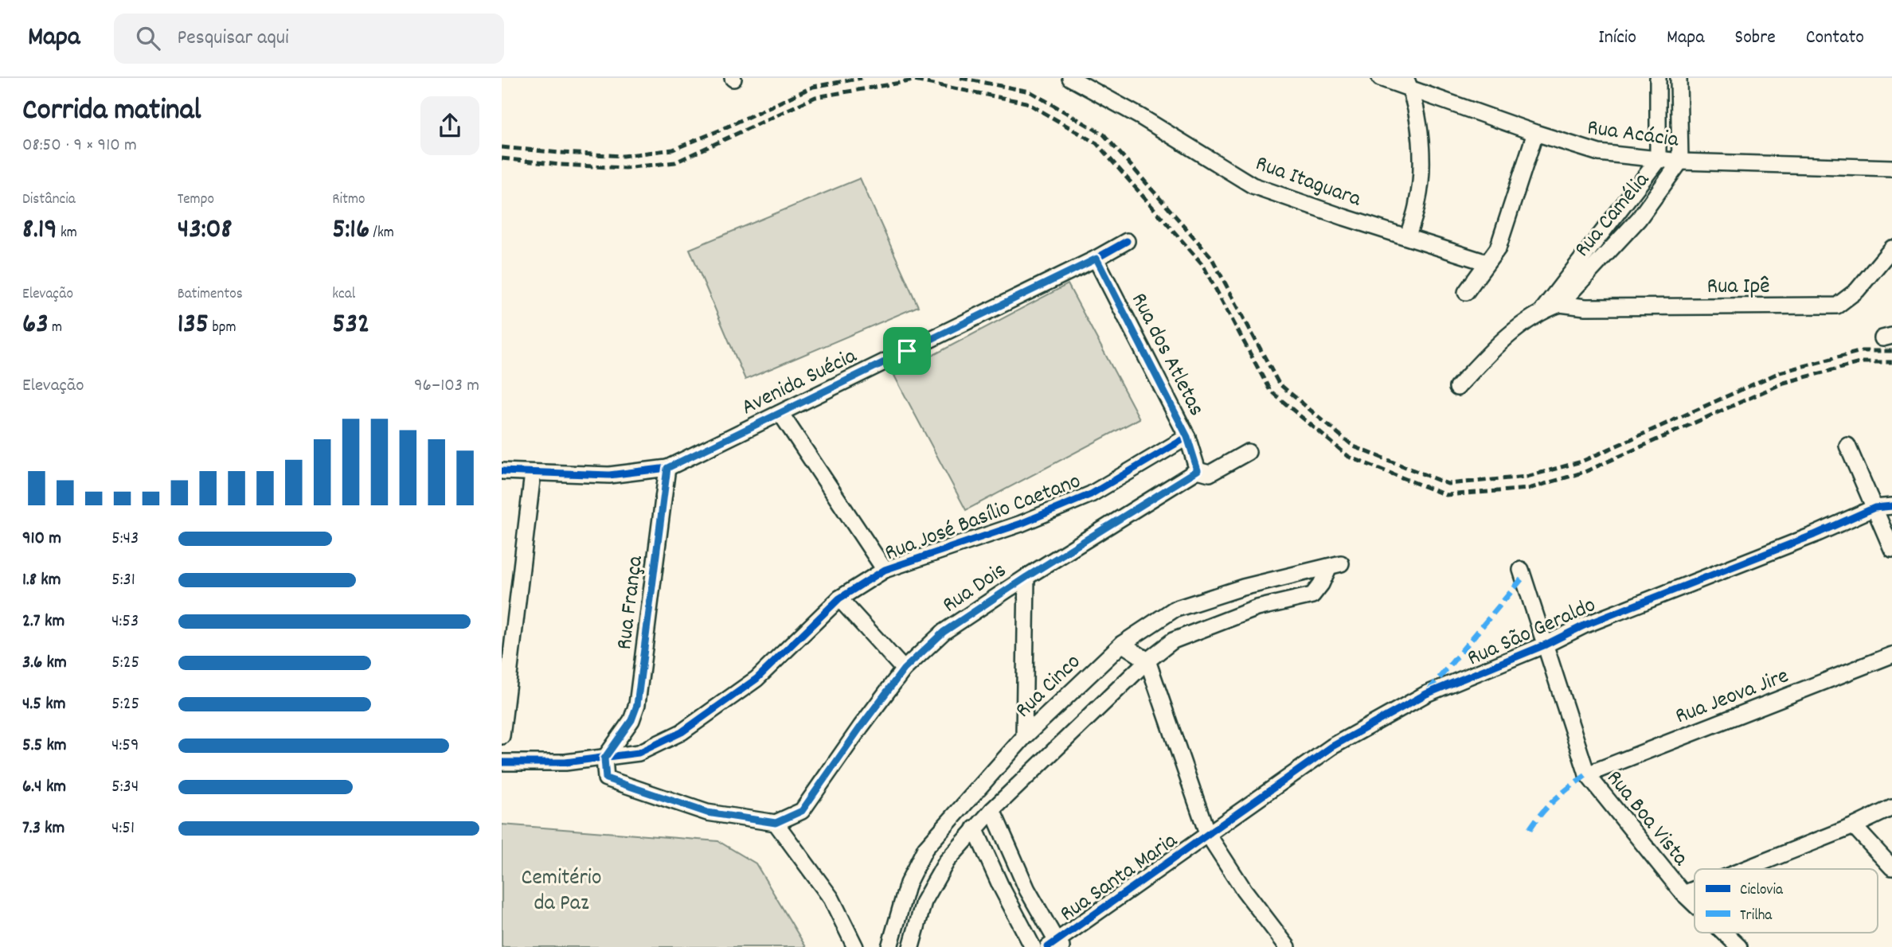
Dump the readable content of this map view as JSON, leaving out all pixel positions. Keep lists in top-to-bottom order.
{
  "streets": {
    "street": [
      "Rua Acácia",
      "Rua Itaguara",
      "Rua Camélia",
      "Rua Ipê",
      "Rua dos Atletas",
      "Avenida Suécia",
      "Rua José Basílio Caetano",
      "Rua Dois",
      "Rua França",
      "Rua São Geraldo",
      "Rua Cinco",
      "Rua Jeova Jire",
      "Rua Boa Vista",
      "Rua Santa Maria"
    ]
  },
  "crossings": [
    ["Rua Acácia", "Rua Camélia"],
    ["Rua Camélia", "Rua Ipê"],
    ["Rua dos Atletas", "Avenida Suécia"],
    ["Rua dos Atletas", "Rua José Basílio Caetano"],
    ["Rua dos Atletas", "Rua Dois"],
    ["Avenida Suécia", "Rua França"],
    ["Rua José Basílio Caetano", "Rua França"],
    ["Rua São Geraldo", "Rua Boa Vista"],
    ["Rua São Geraldo", "Rua Santa Maria"],
    ["Rua Cinco", "Rua Santa Maria"],
    ["Rua Jeova Jire", "Rua Boa Vista"]
  ],
  "parks": ["Cemitério da Paz"],
  "legend": ["Ciclovia", "Trilha"],
  "page": {
    "header": "Mapa",
    "search": "Pesquisar aqui",
    "nav": [
      "Início",
      "Mapa",
      "Sobre",
      "Contato"
    ],
    "heading": ["Corrida matinal", "08:50 · 9 × 910 m"],
    "stats": [
      ["Distância", "8.19 km"],
      ["Tempo", "43:08"],
      ["Ritmo", "5:16 /km"],
      ["Elevação", "63 m"],
      ["Batimentos", "135 bpm"],
      ["kcal", "532"]
    ],
    "chart": ["Elevação", "96–103 m"],
    "list": [
      {
        "name": "910 m",
        "note": "5:43"
      },
      {
        "name": "1.8 km",
        "note": "5:31"
      },
      {
        "name": "2.7 km",
        "note": "4:53"
      },
      {
        "name": "3.6 km",
        "note": "5:25"
      },
      {
        "name": "4.5 km",
        "note": "5:25"
      },
      {
        "name": "5.5 km",
        "note": "4:59"
      },
      {
        "name": "6.4 km",
        "note": "5:34"
      },
      {
        "name": "7.3 km",
        "note": "4:51"
      }
    ]
  }
}
